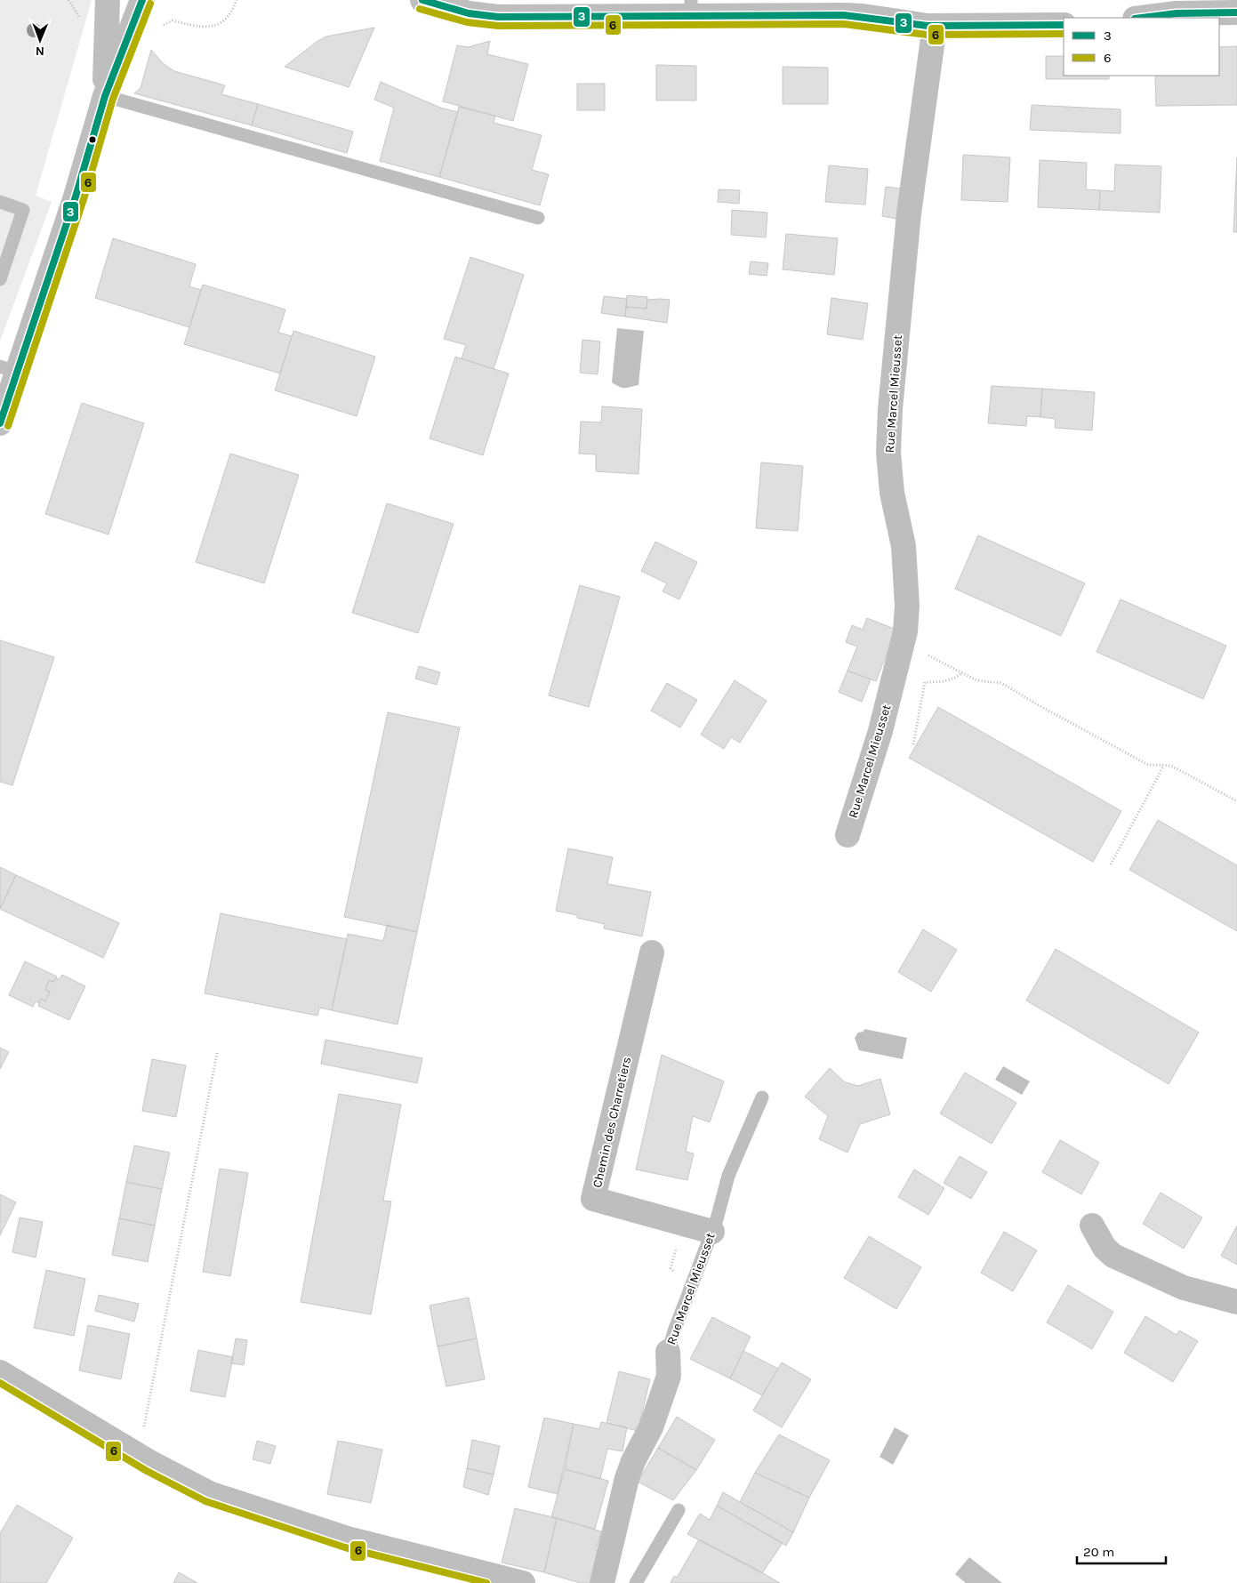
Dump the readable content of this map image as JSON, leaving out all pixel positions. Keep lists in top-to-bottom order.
{
  "streets": {
    "street": ["Rue Marcel Mieusset", "Chemin des Charretiers"]
  },
  "crossings": [
    ["Rue Marcel Mieusset", "Chemin des Charretiers"]
  ],
  "lines": ["transit line 3", "transit line 6"],
  "legend": ["3", "6"],
  "scale_bar": "20 m",
  "north": "bottom"
}
